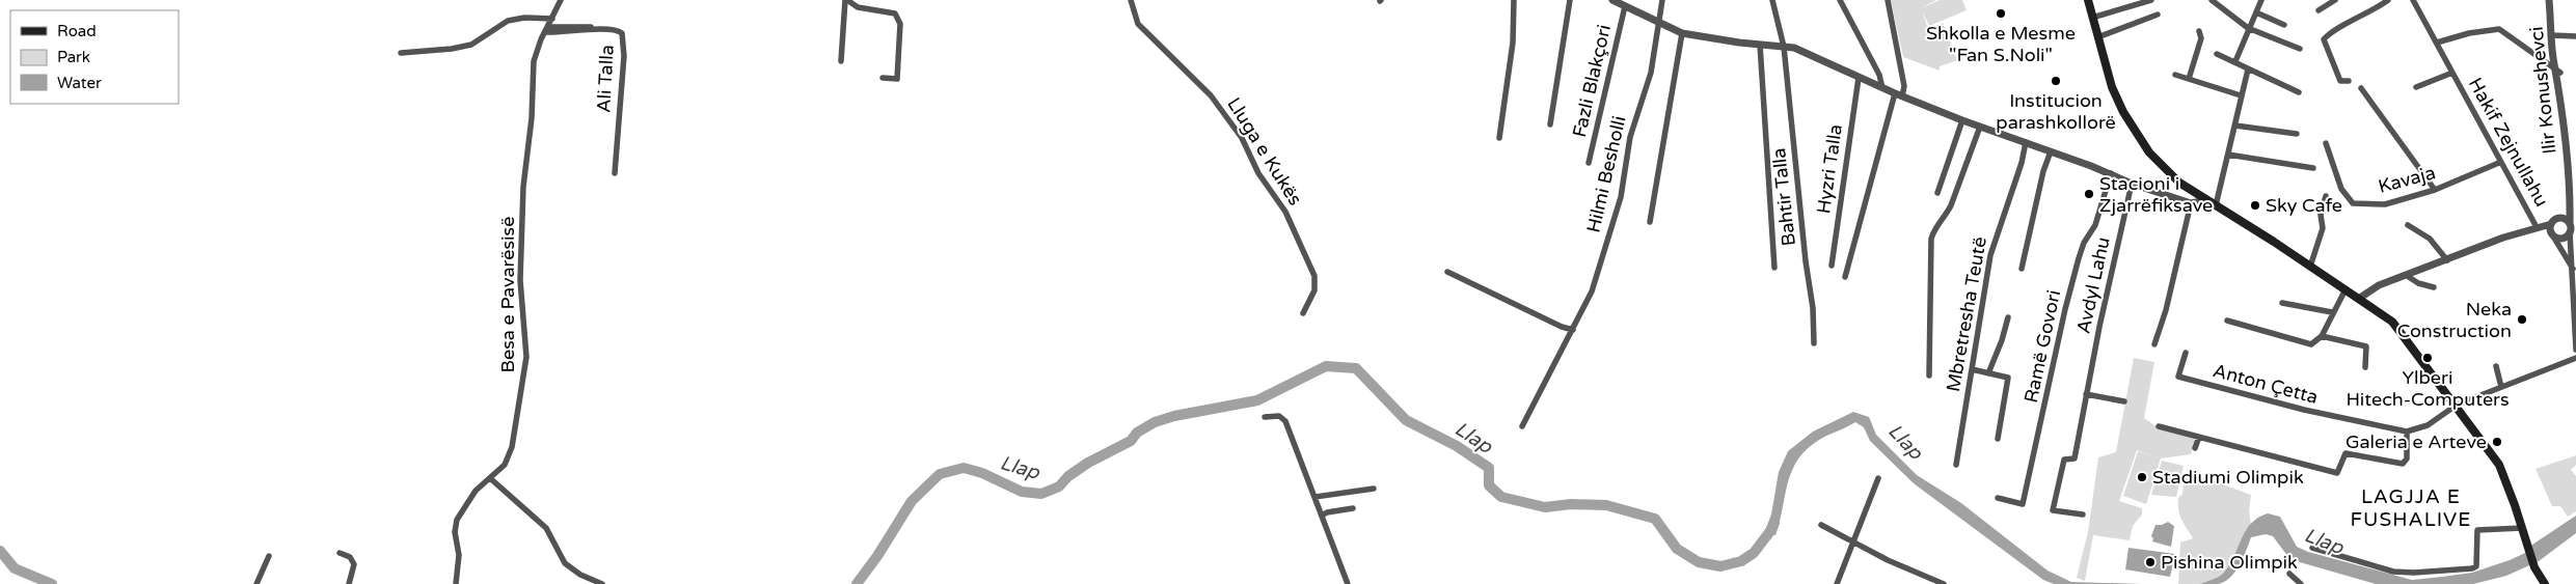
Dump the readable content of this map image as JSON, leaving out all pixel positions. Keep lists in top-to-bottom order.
{
  "streets": {
    "street": [
      "Ali Talla",
      "Fazli Blakçori",
      "Ilir Konushevci",
      "Hakif Zejnullahu",
      "Lluga e Kukës",
      "Hyzri Talla",
      "Hilmi Besholli",
      "Kavaja",
      "Bahtir Talla",
      "Avdyl Lahu",
      "Besa e Pavarësisë",
      "Mbretresha Teutë",
      "Ramë Govori",
      "Anton Çetta"
    ]
  },
  "crossings": [
    ["Ali Talla", "Besa e Pavarësisë"],
    ["Hakif Zejnullahu", "Kavaja"]
  ],
  "districts": ["LAGJJA E FUSHALIVE"],
  "water": ["Llap"],
  "places": [
    "Shkolla e Mesme \"Fan S.Noli\"",
    "Institucion parashkollorë",
    "Stacioni i Zjarrëfiksave",
    "Sky Cafe",
    "Neka Construction",
    "Ylberi Hitech-Computers",
    "Galeria e Arteve",
    "Stadiumi Olimpik",
    "Pishina Olimpik"
  ],
  "legend": ["Road", "Park", "Water"]
}
